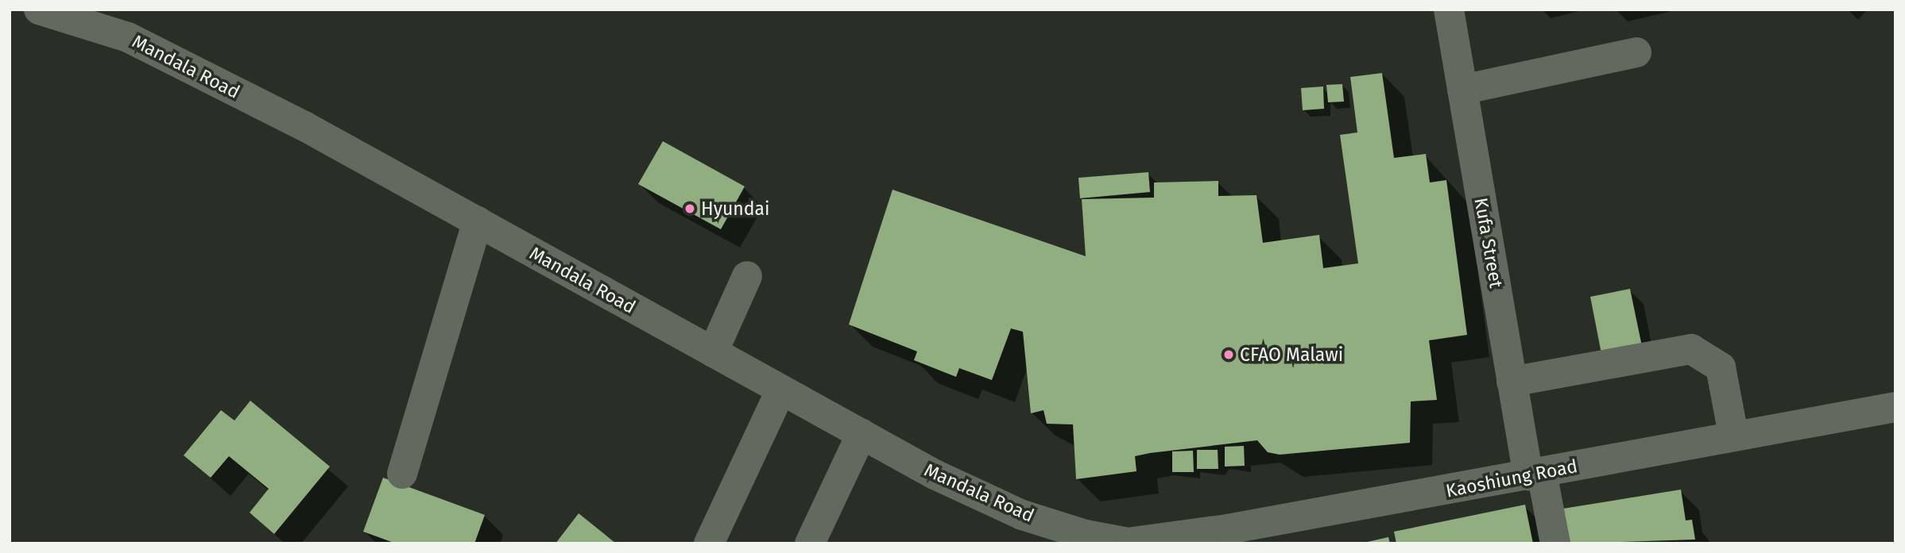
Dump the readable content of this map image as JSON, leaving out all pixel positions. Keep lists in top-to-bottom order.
{
  "streets": {
    "street": ["Mandala Road", "Kufa Street", "Kaoshiung Road"]
  },
  "crossings": [
    ["Mandala Road", "Kaoshiung Road"],
    ["Kufa Street", "Kaoshiung Road"]
  ],
  "places": ["Hyundai", "CFAO Malawi"]
}
